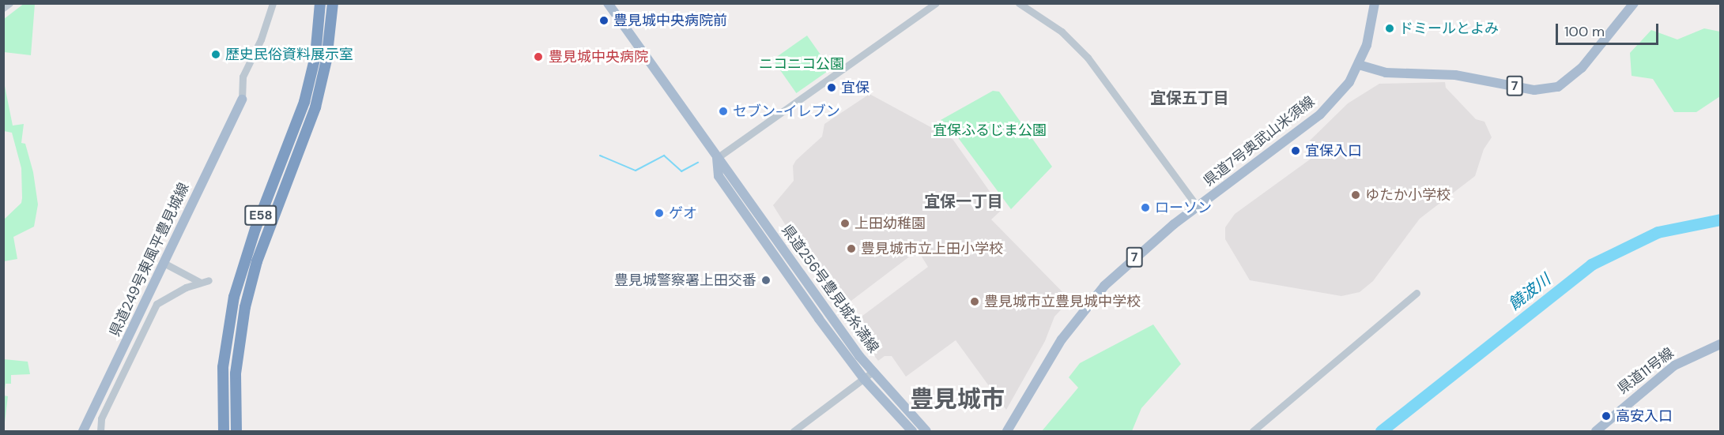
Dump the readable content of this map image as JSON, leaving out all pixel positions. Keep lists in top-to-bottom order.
{
  "streets": {
    "highway": ["E58"],
    "main road": [
      "7",
      "県道7号奥武山米須線",
      "県道249号東風平豊見城線",
      "県道256号豊見城糸満線",
      "県道11号線"
    ]
  },
  "crossings": [
    ["7", "県道7号奥武山米須線"]
  ],
  "districts": ["宜保五丁目", "宜保一丁目", "豊見城市"],
  "water": ["饒波川"],
  "parks": ["ニコニコ公園", "宜保ふるじま公園"],
  "places": [
    "豊見城中央病院前",
    "ドミールとよみ",
    "歴史民俗資料展示室",
    "豊見城中央病院",
    "宜保",
    "セブン-イレブン",
    "宜保入口",
    "ゆたか小学校",
    "ローソン",
    "ゲオ",
    "上田幼稚園",
    "豊見城市立上田小学校",
    "豊見城警察署上田交番",
    "豊見城市立豊見城中学校",
    "高安入口"
  ],
  "scale_bar": "100 m"
}
